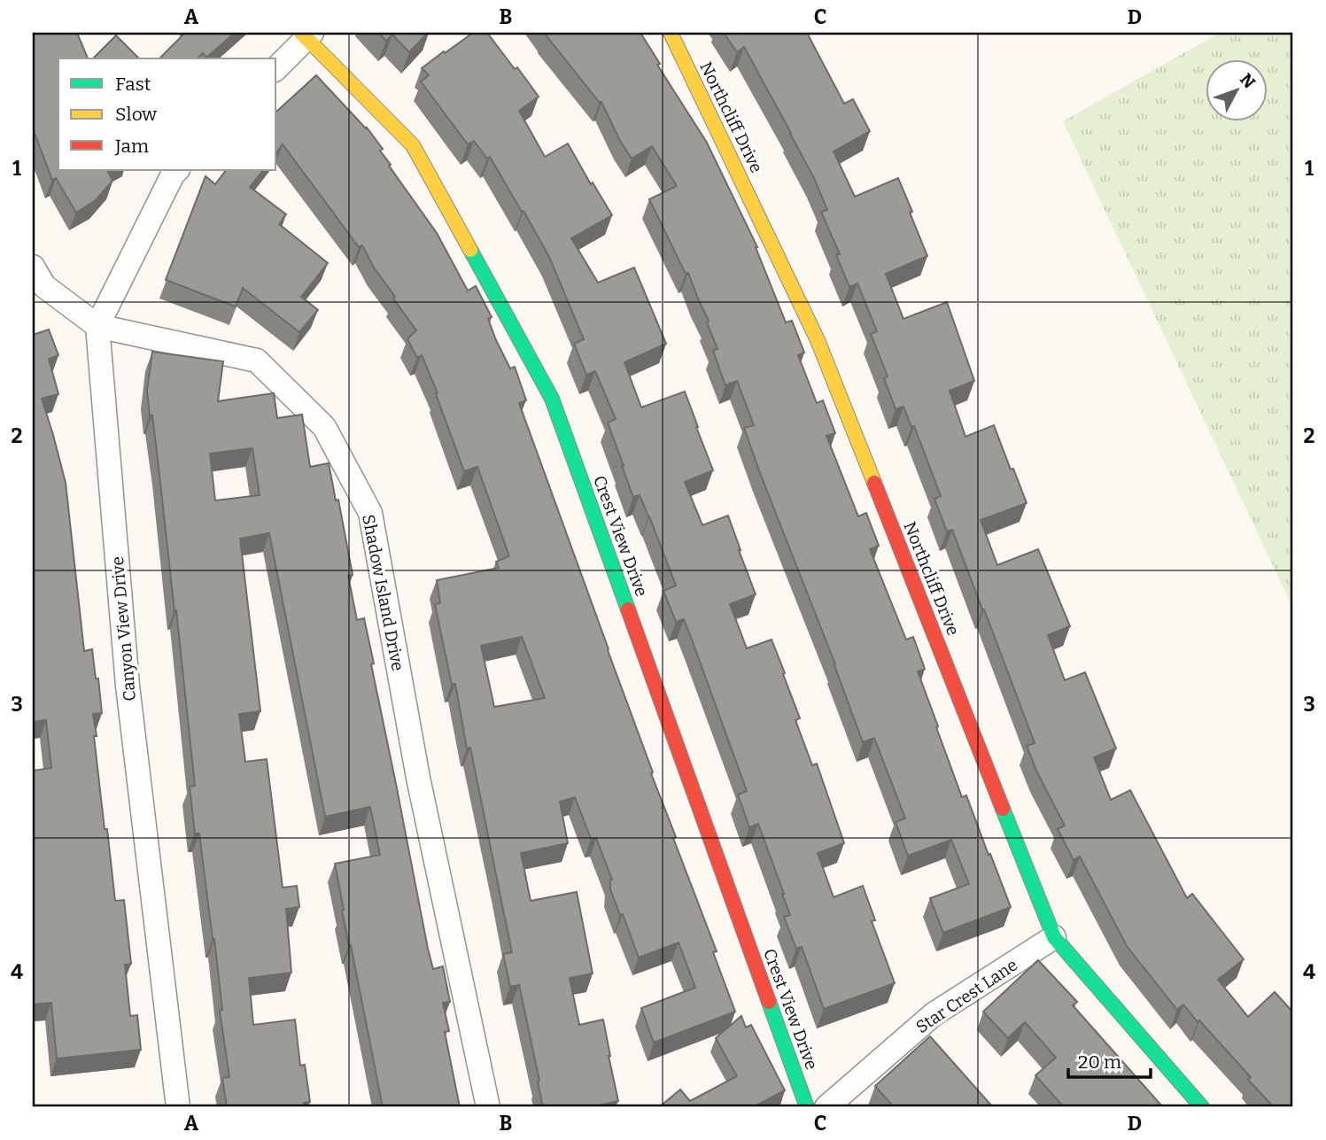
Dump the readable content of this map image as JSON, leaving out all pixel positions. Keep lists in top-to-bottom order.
{
  "streets": {
    "street": [
      "Northcliff Drive",
      "Crest View Drive",
      "Shadow Island Drive",
      "Canyon View Drive",
      "Star Crest Lane"
    ]
  },
  "crossings": [
    ["Northcliff Drive", "Star Crest Lane"],
    ["Shadow Island Drive", "Canyon View Drive"]
  ],
  "legend": ["Fast", "Slow", "Jam"],
  "scale_bar": "20 m",
  "north": "top right",
  "grid": {
    "columns": [
      "A",
      "B",
      "C",
      "D"
    ],
    "rows": [
      "1",
      "2",
      "3",
      "4"
    ]
  }
}
